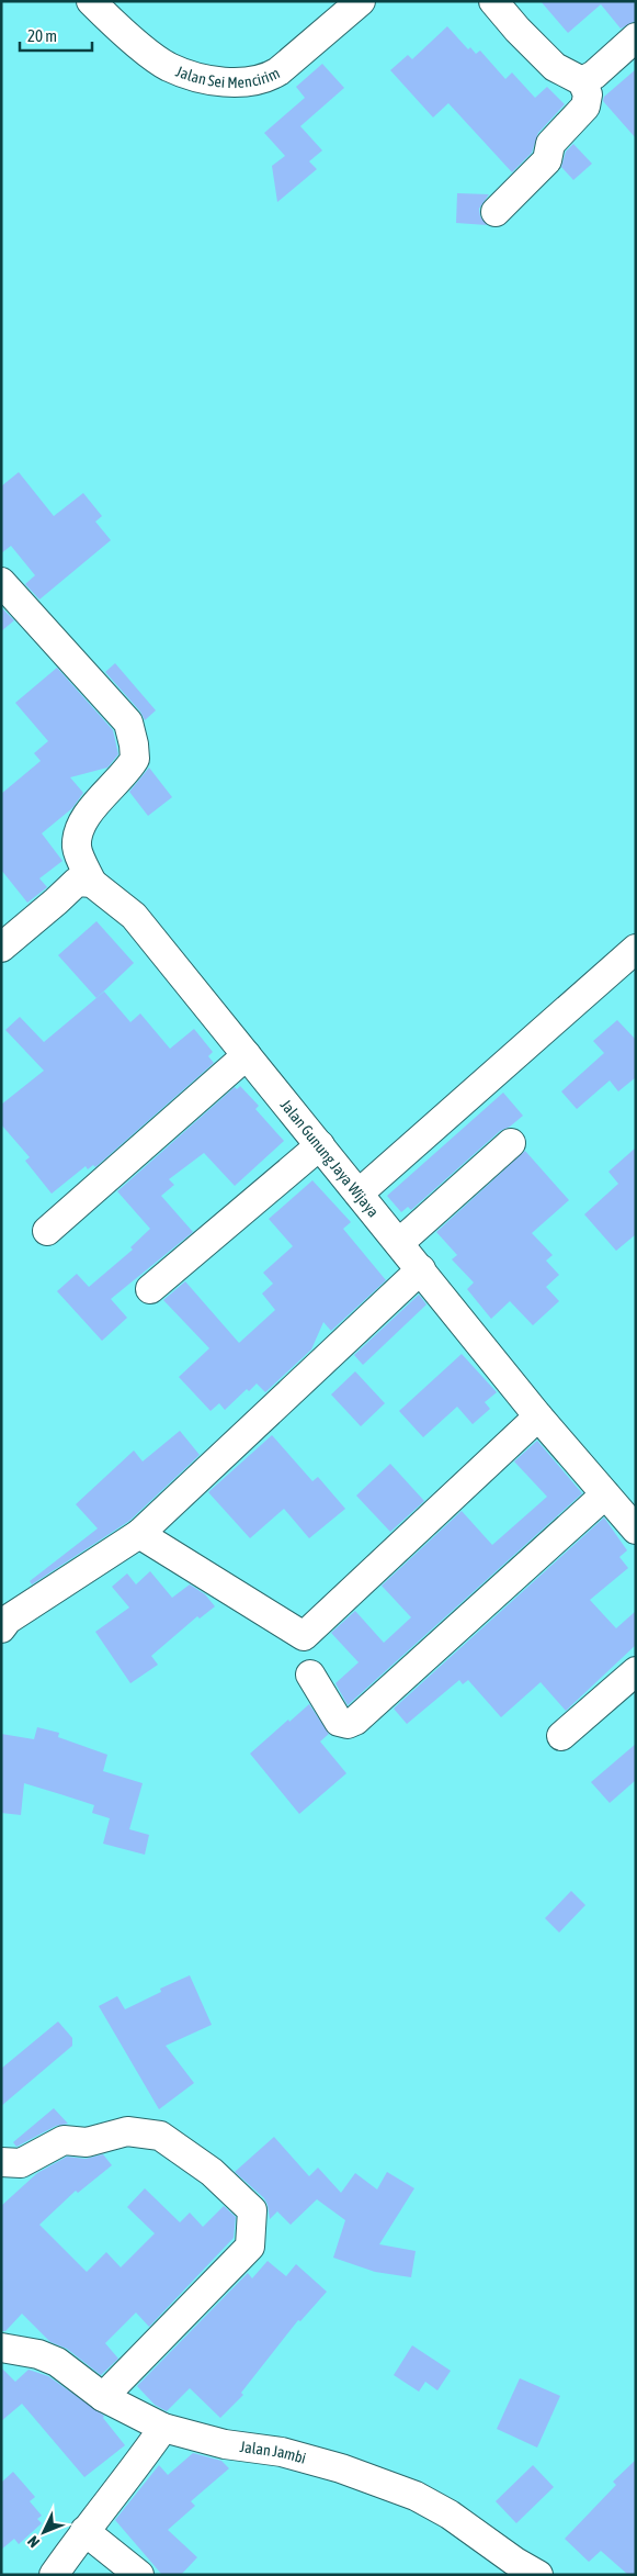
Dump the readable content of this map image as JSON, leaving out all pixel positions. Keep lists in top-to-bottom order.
{
  "streets": {
    "street": ["Jalan Sei Mencirim", "Jalan Gunung Jaya Wijaya", "Jalan Jambi"]
  },
  "scale_bar": "20 m",
  "north": "bottom left"
}
